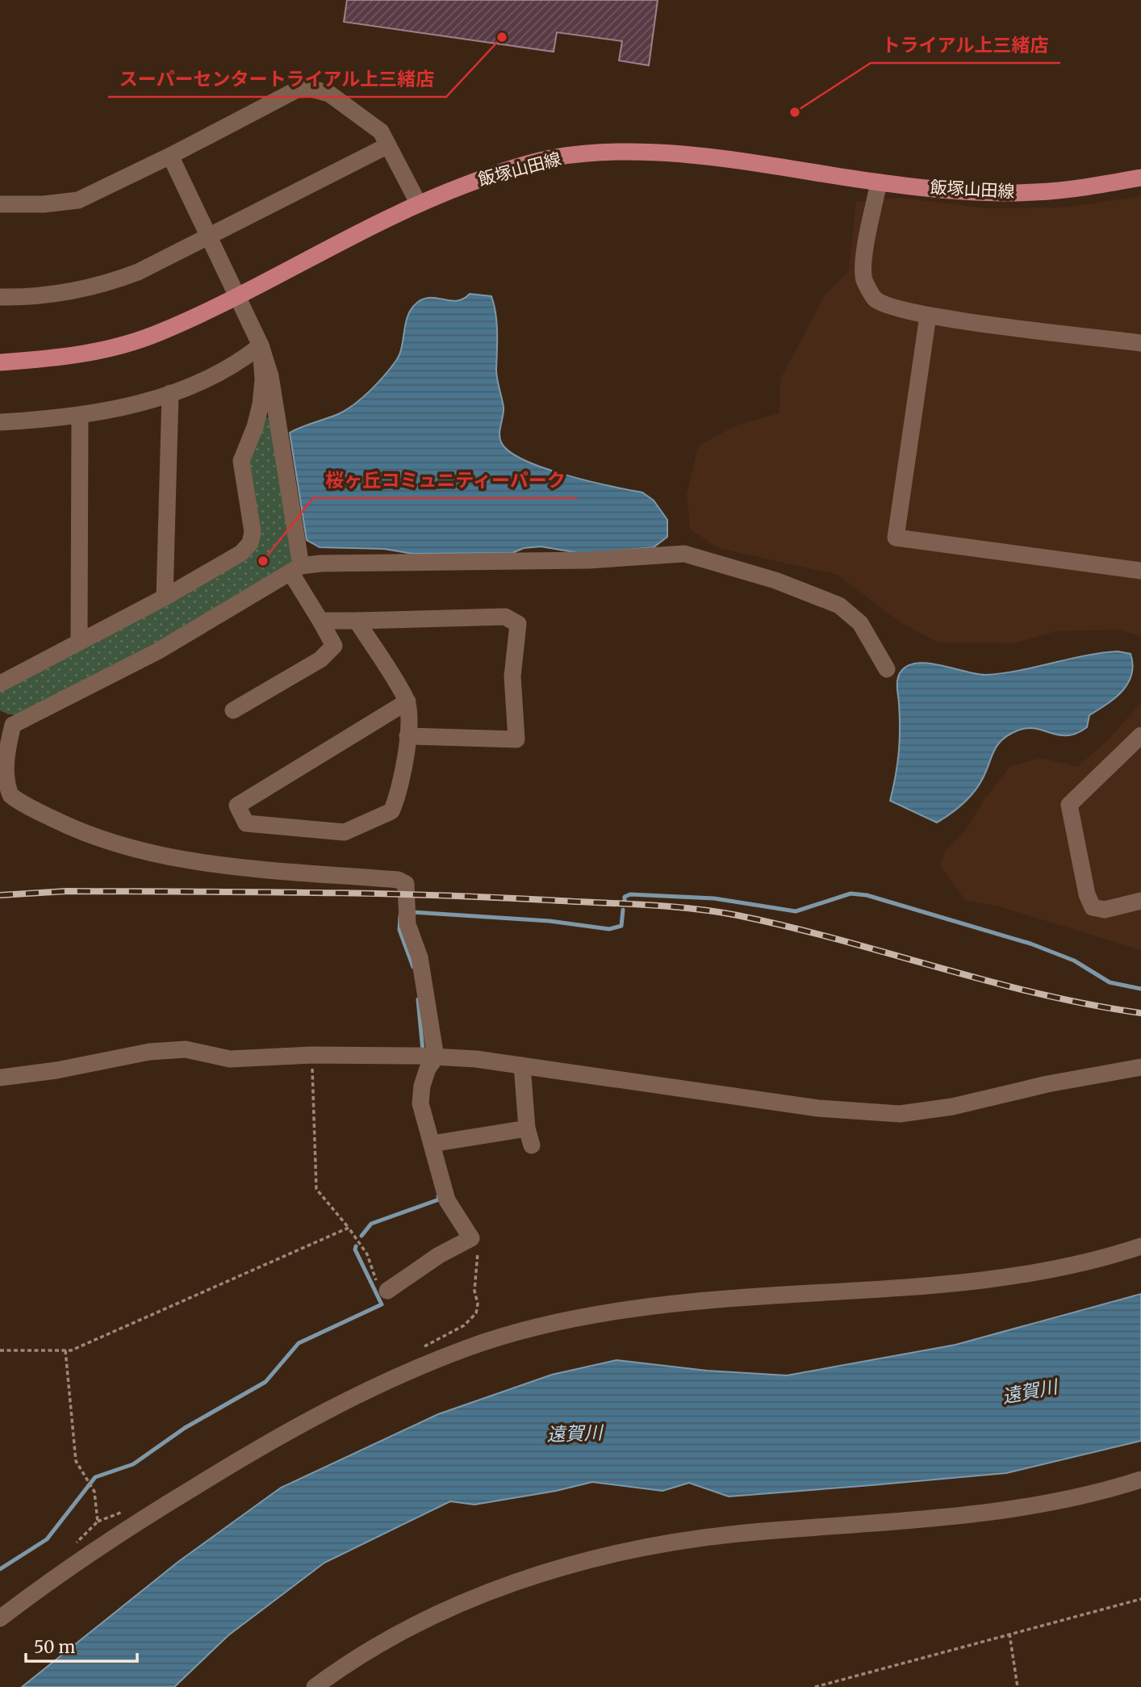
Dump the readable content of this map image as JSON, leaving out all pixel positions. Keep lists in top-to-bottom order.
{
  "streets": {
    "main road": ["飯塚山田線"]
  },
  "water": ["遠賀川"],
  "places": ["スーパーセンタートライアル上三緒店", "トライアル上三緒店", "桜ヶ丘コミュニティーパーク"],
  "scale_bar": "50 m"
}
